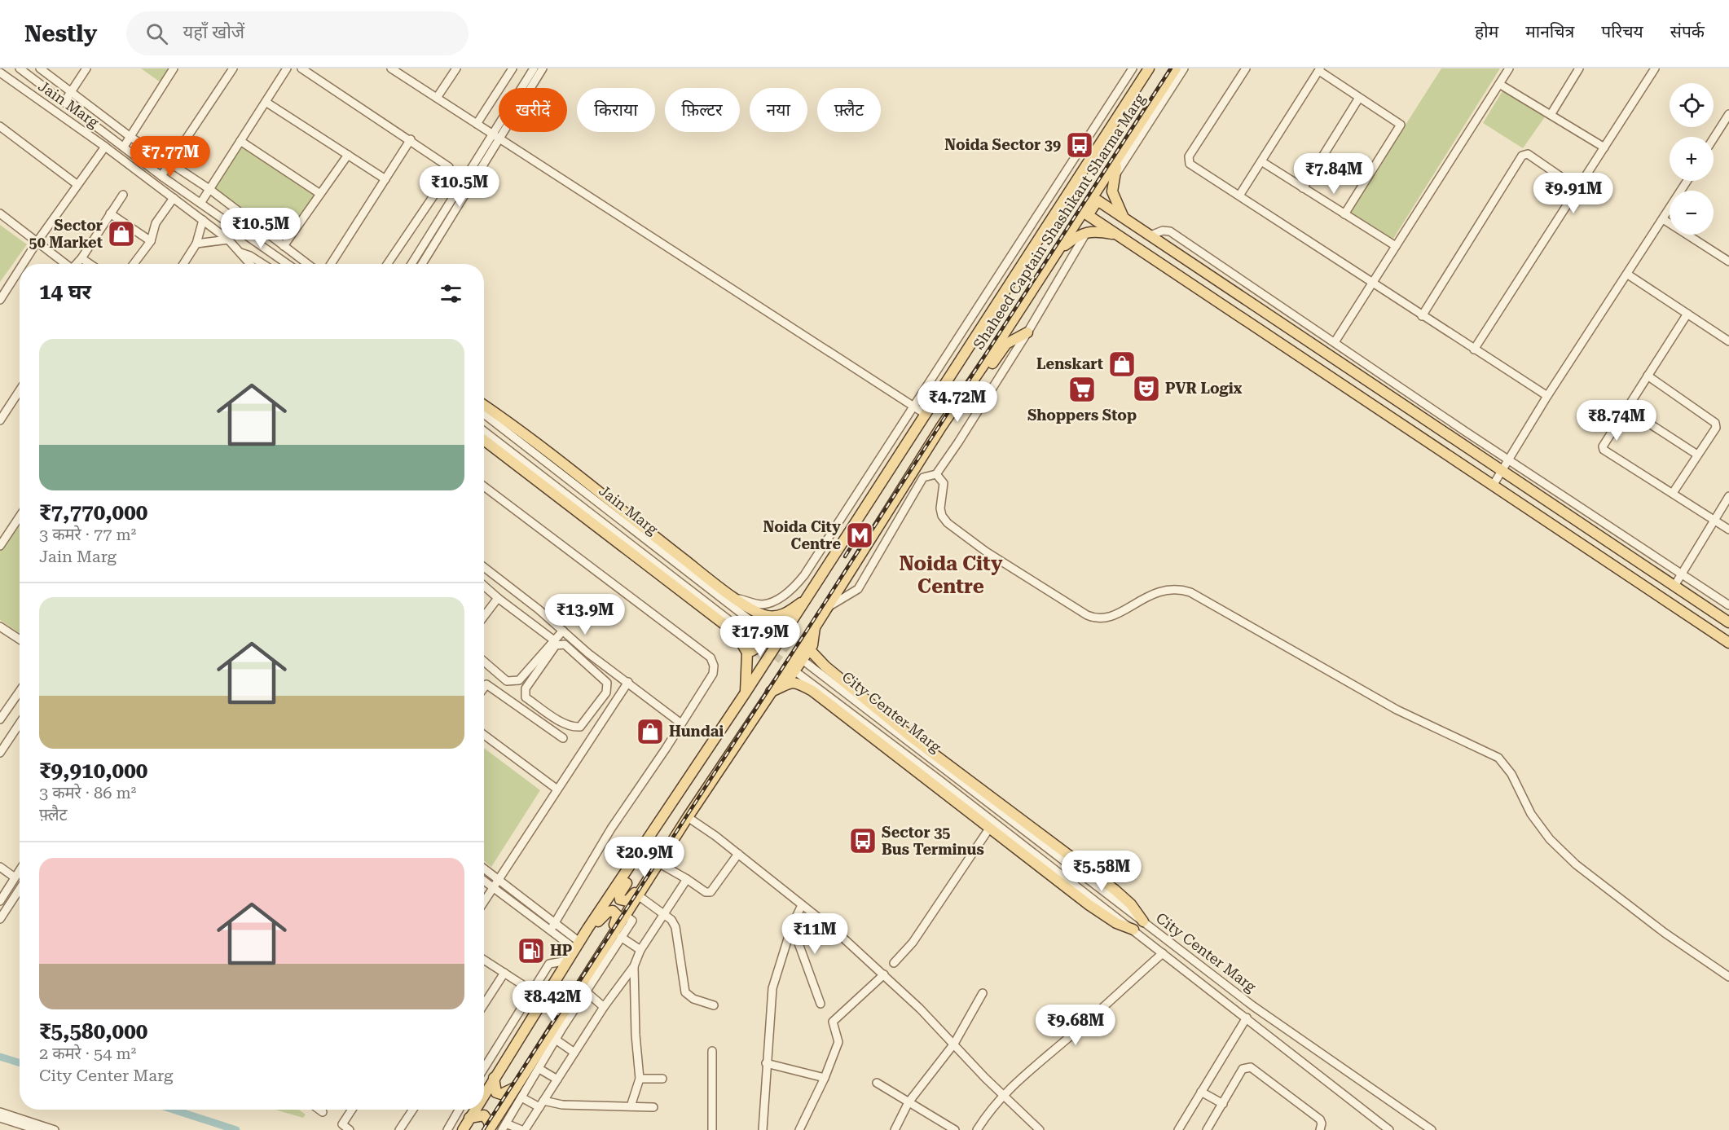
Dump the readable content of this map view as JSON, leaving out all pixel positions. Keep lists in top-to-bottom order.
{
  "streets": {
    "main road": ["Shaheed Captain Shashikant Sharma Marg"],
    "street": ["Jain Marg", "City Center Marg"]
  },
  "districts": ["Noida City Centre"],
  "places": {
    "bus stop": ["Noida Sector 39", "Sector 35 Bus Terminus"],
    "shop": ["Sector 50 Market", "Lenskart", "Hundai"],
    "theatre": ["PVR Logix"],
    "supermarket": ["Shoppers Stop"],
    "metro station": ["Noida City Centre"],
    "fuel station": ["HP"]
  },
  "page": {
    "header": "Nestly",
    "search": "यहाँ खोजें",
    "nav": [
      "होम",
      "मानचित्र",
      "परिचय",
      "संपर्क"
    ],
    "map_buttons": ["+", "−"],
    "chip": [
      "खरीदें",
      "किराया",
      "फ़िल्टर",
      "नया",
      "फ़्लैट"
    ],
    "price": [
      "₹7.77M",
      "₹7.84M",
      "₹10.5M",
      "₹9.91M",
      "₹10.5M",
      "₹4.72M",
      "₹8.74M",
      "₹13.9M",
      "₹17.9M",
      "₹20.9M",
      "₹5.58M",
      "₹11M",
      "₹8.42M",
      "₹9.68M"
    ],
    "heading": "14 घर",
    "list": [
      {
        "name": "₹7,770,000",
        "note": "3 कमरे · 77 m² · Jain Marg"
      },
      {
        "name": "₹9,910,000",
        "note": "3 कमरे · 86 m² · फ़्लैट"
      },
      {
        "name": "₹5,580,000",
        "note": "2 कमरे · 54 m² · City Center Marg"
      }
    ]
  }
}
